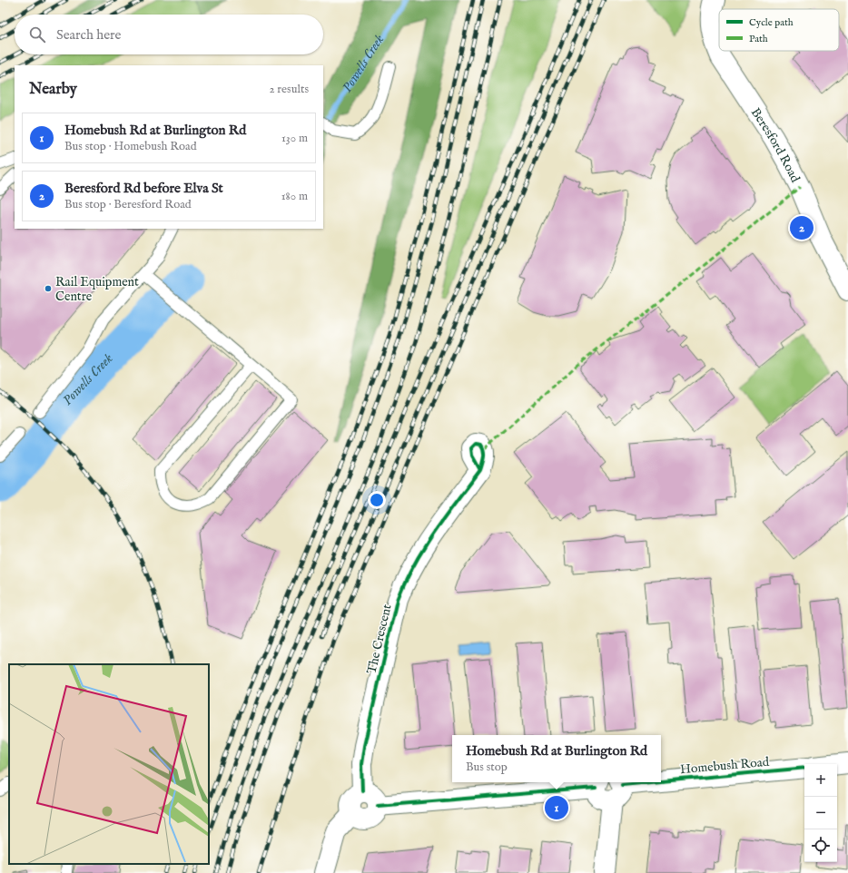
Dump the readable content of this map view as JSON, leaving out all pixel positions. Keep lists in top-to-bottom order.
{
  "streets": {
    "street": ["Beresford Road", "The Crescent", "Homebush Road"]
  },
  "water": ["Powells Creek"],
  "places": ["Rail Equipment Centre"],
  "legend": ["Cycle path", "Path"],
  "page": {
    "search": "Search here",
    "heading": ["Nearby", "2 results"],
    "list": [
      {
        "mark": "1",
        "name": "Homebush Rd at Burlington Rd",
        "note": "Bus stop · Homebush Road",
        "value": "130 m"
      },
      {
        "mark": "2",
        "name": "Beresford Rd before Elva St",
        "note": "Bus stop · Beresford Road",
        "value": "180 m"
      }
    ],
    "pins": ["2", "1"],
    "popup": ["Homebush Rd at Burlington Rd", "Bus stop"],
    "map_buttons": ["+", "−"]
  }
}
